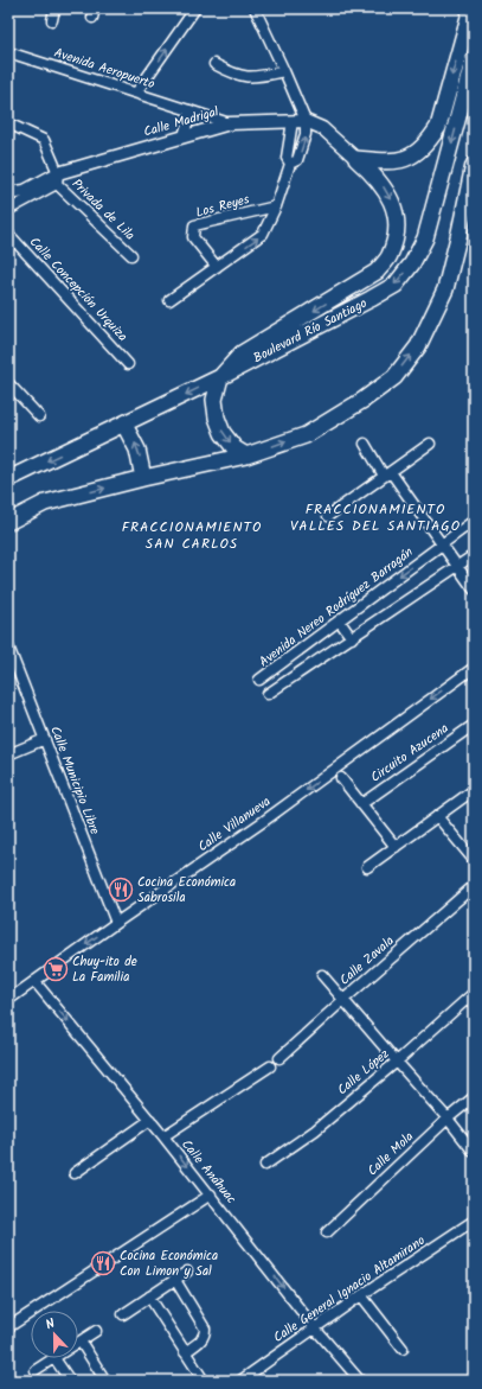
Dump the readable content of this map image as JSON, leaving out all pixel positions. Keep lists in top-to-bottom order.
{
  "streets": {
    "main road": ["Boulevard Río Santiago"],
    "street": [
      "Avenida Aeropuerto",
      "Calle Madrigal",
      "Los Reyes",
      "Privada de Lila",
      "Calle Concepción Urquiza",
      "Avenida Nereo Rodríguez Barragán",
      "Circuito Azucena",
      "Calle Municipio Libre",
      "Calle Villanueva",
      "Calle Zavala",
      "Calle López",
      "Calle Mola",
      "Calle Anáhuac",
      "Calle General Ignacio Altamirano"
    ]
  },
  "crossings": [
    ["Avenida Aeropuerto", "Calle Madrigal"],
    ["Calle Madrigal", "Privada de Lila"],
    ["Calle Municipio Libre", "Calle Villanueva"],
    ["Calle Villanueva", "Calle Anáhuac"],
    ["Calle Anáhuac", "Calle General Ignacio Altamirano"]
  ],
  "one_way": ["Calle Villanueva", "Calle Anáhuac"],
  "districts": ["FRACCIONAMIENTO VALLES DEL SANTIAGO", "FRACCIONAMIENTO SAN CARLOS"],
  "places": {
    "restaurant": ["Cocina Económica Sabrosila", "Cocina Económica Con Limon y Sal"],
    "supermarket": ["Chuy-ito de La Familia"]
  },
  "north": "top"
}
